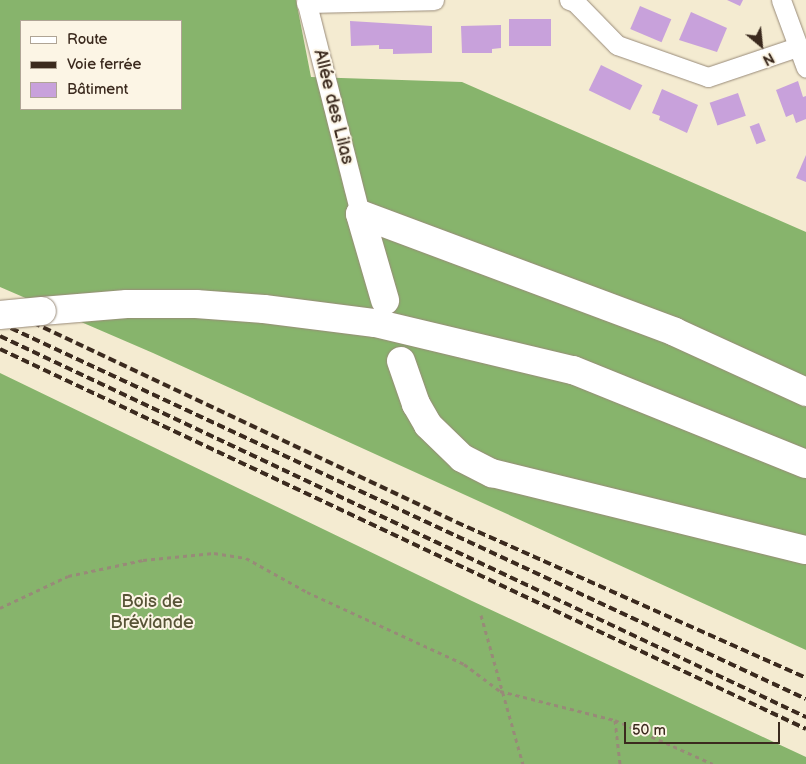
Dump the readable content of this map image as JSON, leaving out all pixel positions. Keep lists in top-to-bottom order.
{
  "streets": {
    "street": ["Allée des Lilas"]
  },
  "parks": ["Bois de Bréviande"],
  "legend": ["Route", "Voie ferrée", "Bâtiment"],
  "scale_bar": "50 m",
  "north": "bottom right"
}
